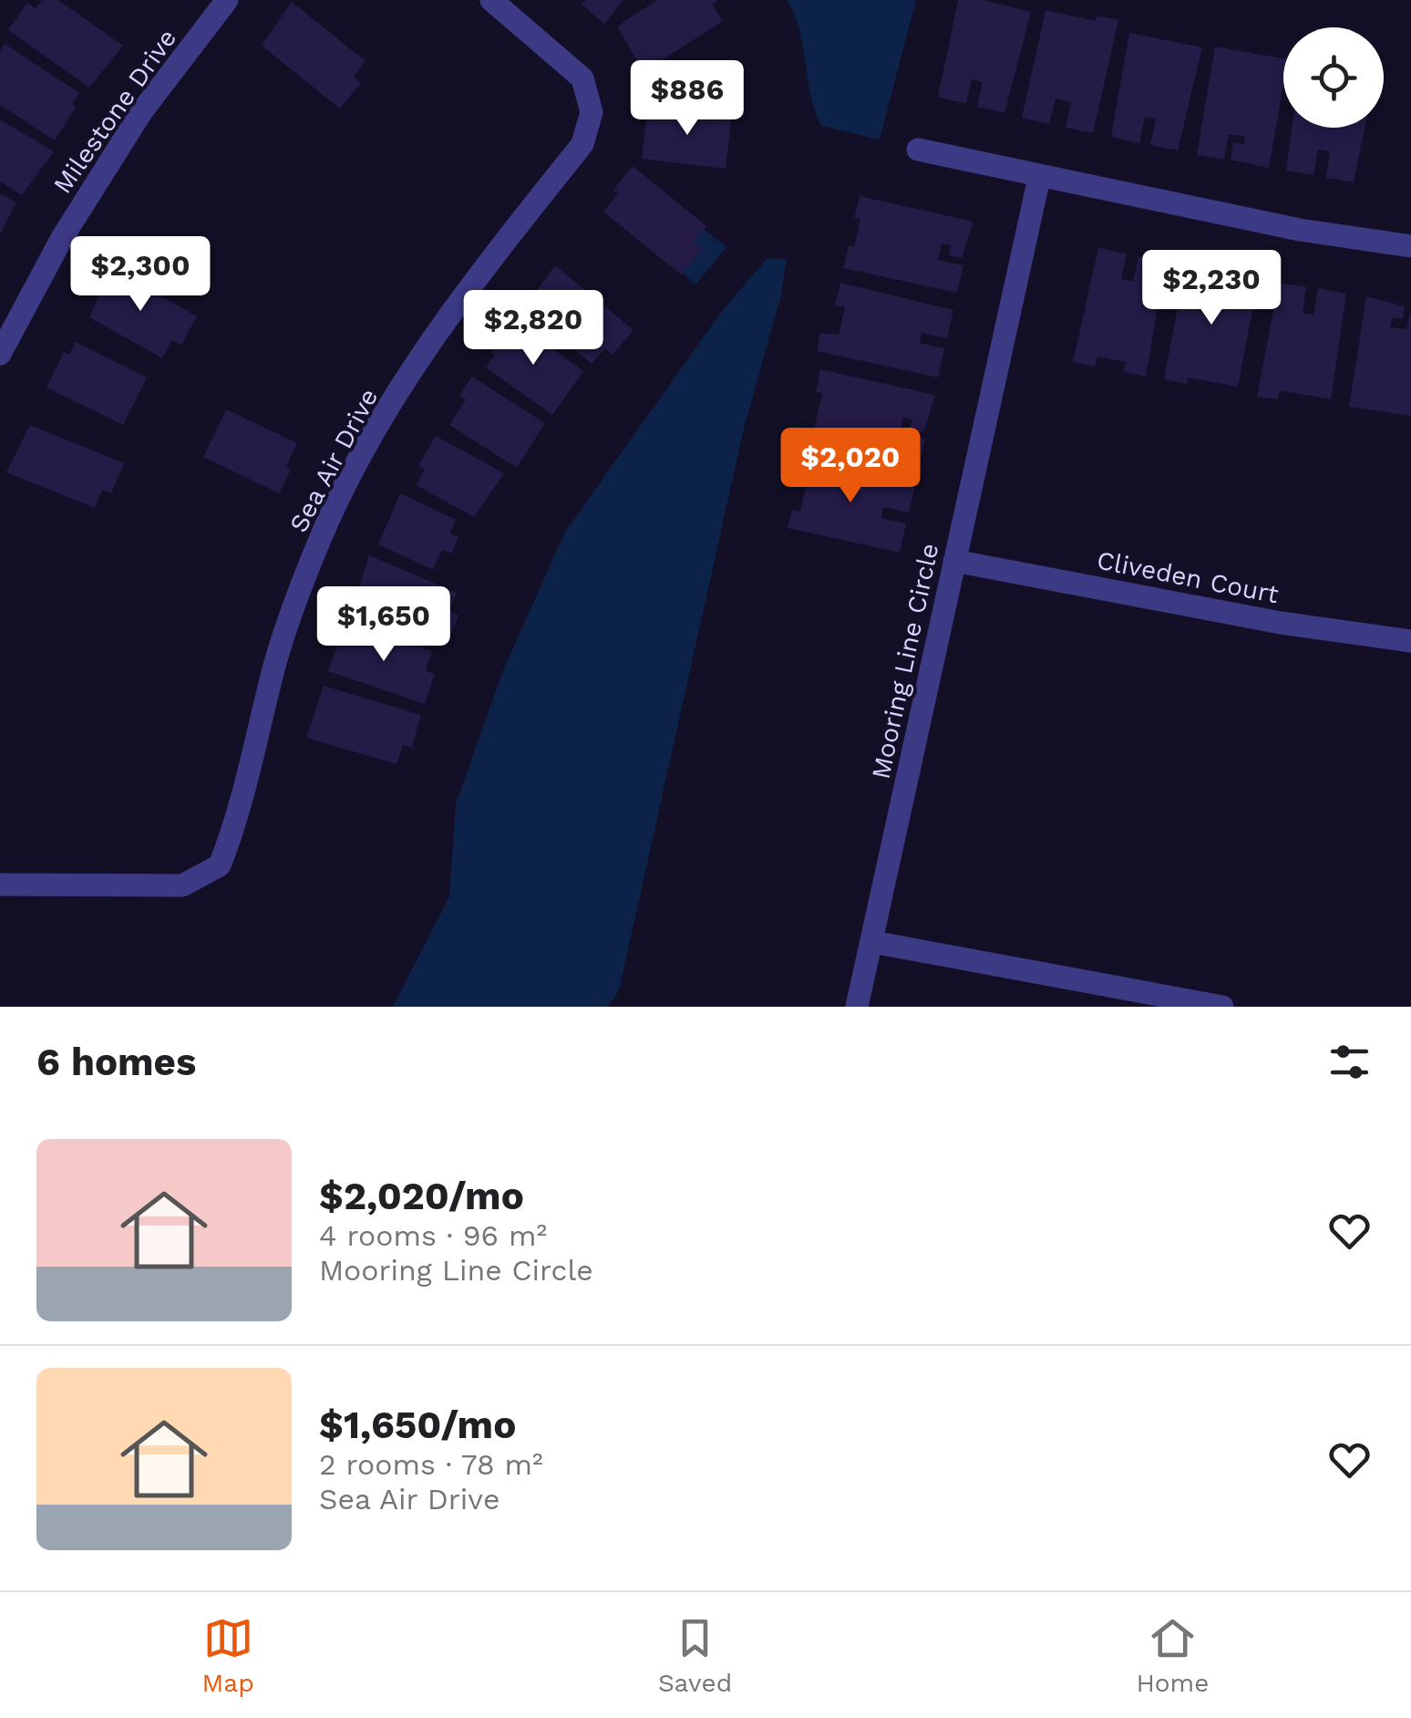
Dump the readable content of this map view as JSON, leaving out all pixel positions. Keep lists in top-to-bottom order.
{
  "streets": {
    "street": [
      "Milestone Drive",
      "Sea Air Drive",
      "Cliveden Court",
      "Mooring Line Circle"
    ]
  },
  "crossings": [
    ["Cliveden Court", "Mooring Line Circle"]
  ],
  "page": {
    "price": [
      "$886",
      "$2,300",
      "$2,230",
      "$2,820",
      "$2,020",
      "$1,650"
    ],
    "heading": "6 homes",
    "list": [
      {
        "name": "$2,020/mo",
        "note": "4 rooms · 96 m² · Mooring Line Circle"
      },
      {
        "name": "$1,650/mo",
        "note": "2 rooms · 78 m² · Sea Air Drive"
      }
    ],
    "tabs": ["Map", "Saved", "Home"]
  }
}
